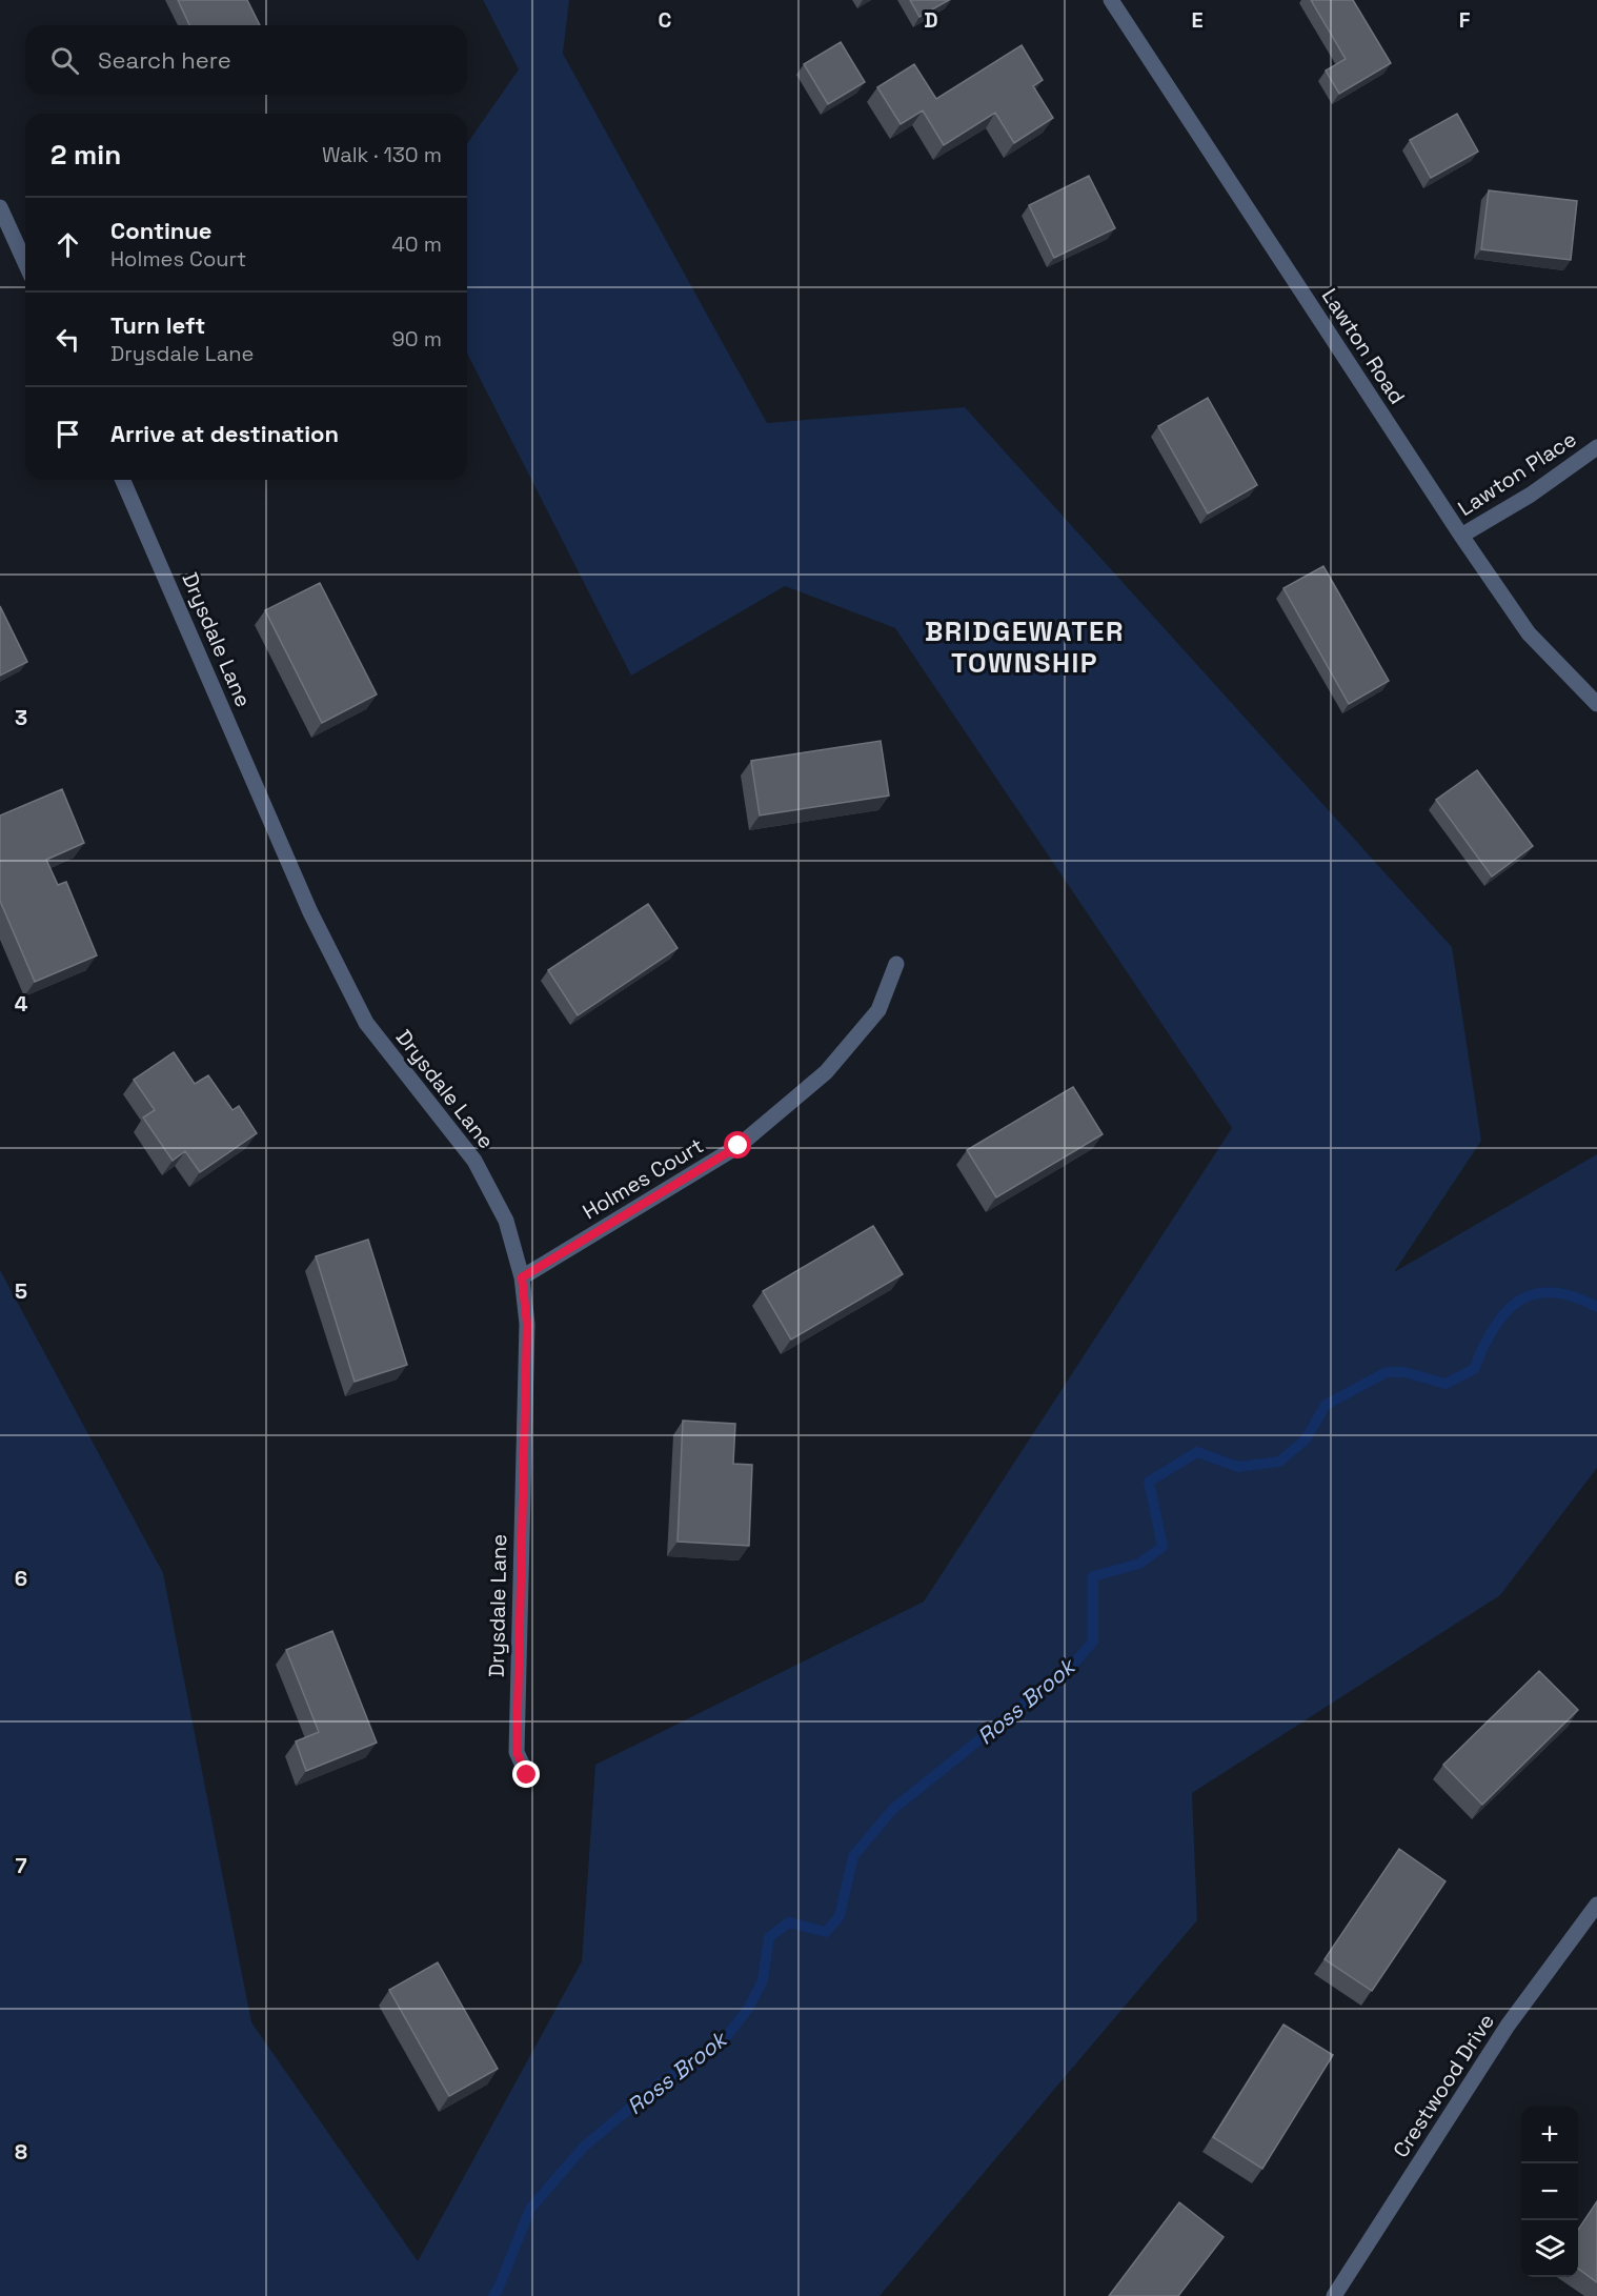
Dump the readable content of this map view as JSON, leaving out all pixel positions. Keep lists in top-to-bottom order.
{
  "streets": {
    "street": [
      "Lawton Road",
      "Lawton Place",
      "Drysdale Lane",
      "Holmes Court",
      "Crestwood Drive"
    ]
  },
  "crossings": [
    ["Lawton Road", "Lawton Place"],
    ["Drysdale Lane", "Holmes Court"]
  ],
  "districts": ["BRIDGEWATER TOWNSHIP"],
  "water": ["Ross Brook"],
  "page": {
    "search": "Search here",
    "heading": ["2 min", "Walk · 130 m"],
    "list": [
      ["Continue", "Holmes Court", "40 m"],
      ["Turn left", "Drysdale Lane", "90 m"],
      "Arrive at destination"
    ],
    "map_buttons": ["+", "−"]
  },
  "grid": {
    "columns": [
      "C",
      "D",
      "E",
      "F"
    ],
    "rows": [
      "3",
      "4",
      "5",
      "6",
      "7",
      "8"
    ]
  }
}
